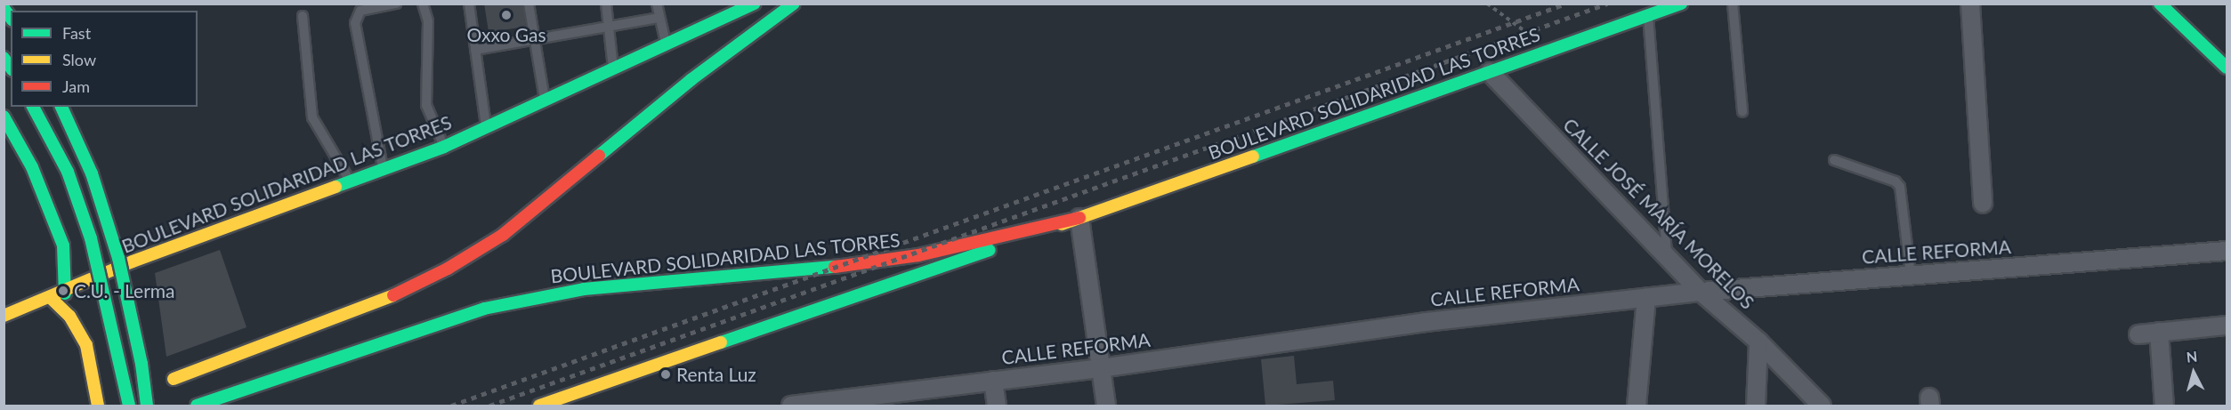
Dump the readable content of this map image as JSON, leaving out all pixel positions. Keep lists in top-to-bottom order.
{
  "streets": {
    "main road": ["BOULEVARD SOLIDARIDAD LAS TORRES"],
    "street": ["CALLE JOSÉ MARÍA MORELOS", "CALLE REFORMA"]
  },
  "crossings": [
    ["BOULEVARD SOLIDARIDAD LAS TORRES", "CALLE JOSÉ MARÍA MORELOS"],
    ["CALLE JOSÉ MARÍA MORELOS", "CALLE REFORMA"]
  ],
  "places": ["Oxxo Gas", "C.U. - Lerma", "Renta Luz"],
  "legend": ["Fast", "Slow", "Jam"],
  "north": "top"
}
